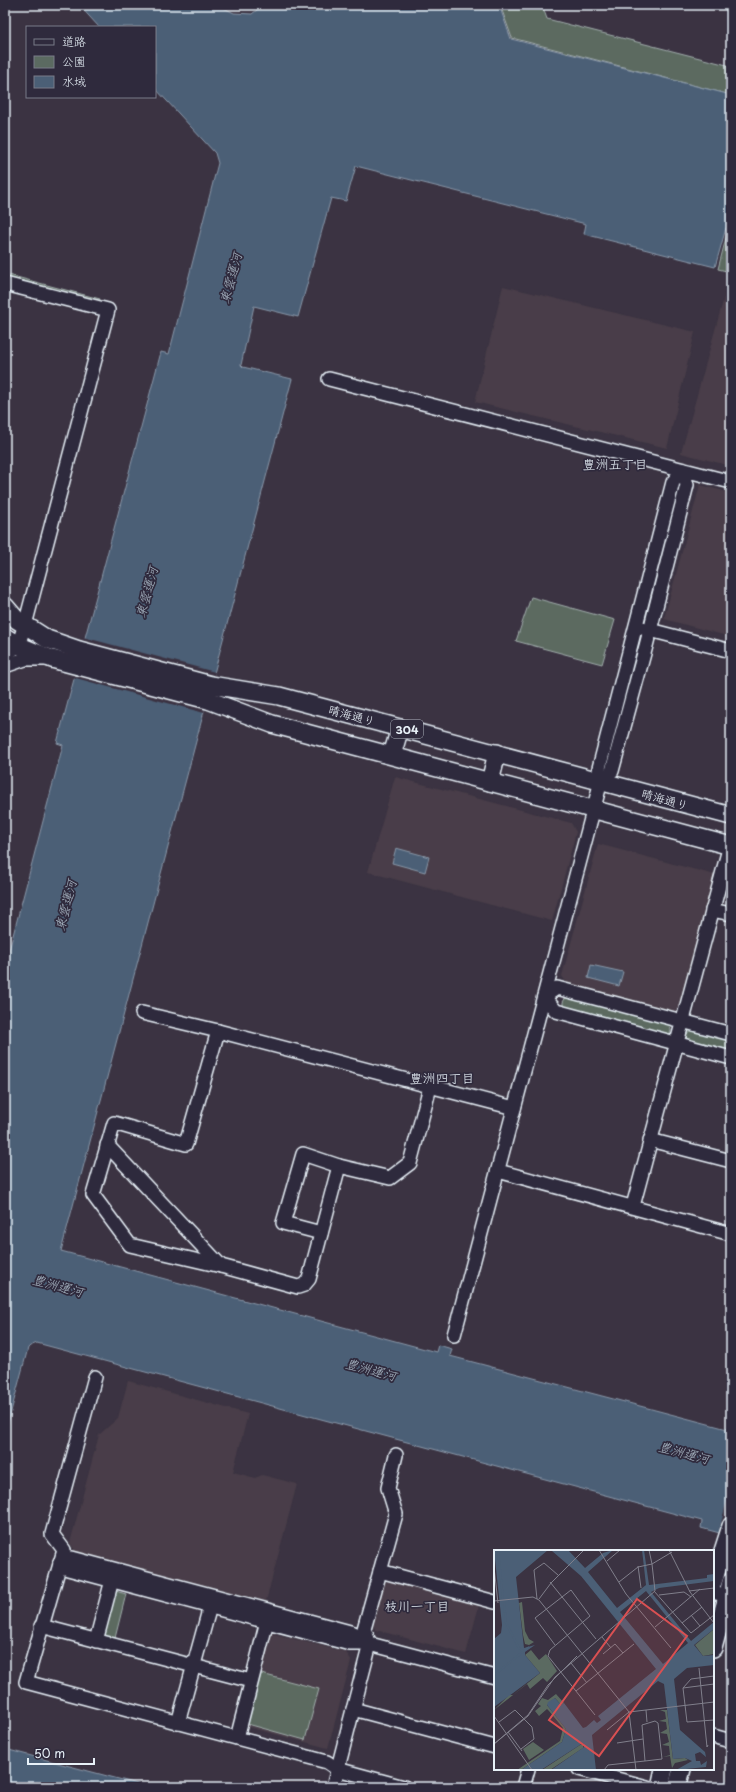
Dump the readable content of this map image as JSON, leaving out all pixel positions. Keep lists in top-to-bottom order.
{
  "streets": {
    "main road": ["晴海通り", "304"]
  },
  "districts": ["豊洲五丁目", "豊洲四丁目", "枝川一丁目"],
  "water": ["東雲運河", "豊洲運河"],
  "legend": ["道路", "公園", "水域"],
  "scale_bar": "50 m"
}
